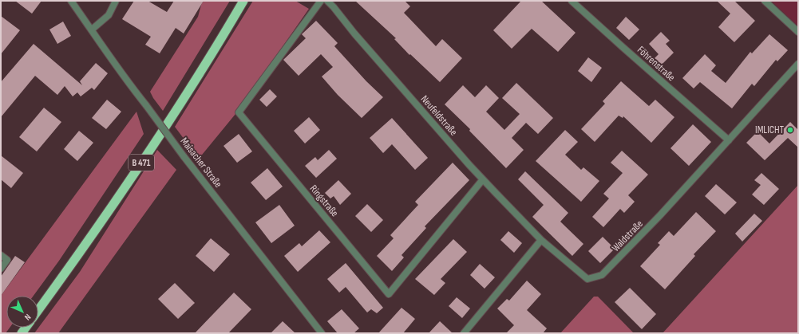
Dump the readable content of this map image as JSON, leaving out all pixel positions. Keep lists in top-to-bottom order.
{
  "streets": {
    "highway": ["B 471"],
    "street": [
      "Föhrenstraße",
      "Neufeldstraße",
      "Maisacher Straße",
      "Ringstraße",
      "Waldstraße"
    ]
  },
  "crossings": [
    ["Föhrenstraße", "Waldstraße"],
    ["Neufeldstraße", "Ringstraße"],
    ["Neufeldstraße", "Waldstraße"]
  ],
  "places": ["IMLICHT"],
  "north": "bottom right"
}
